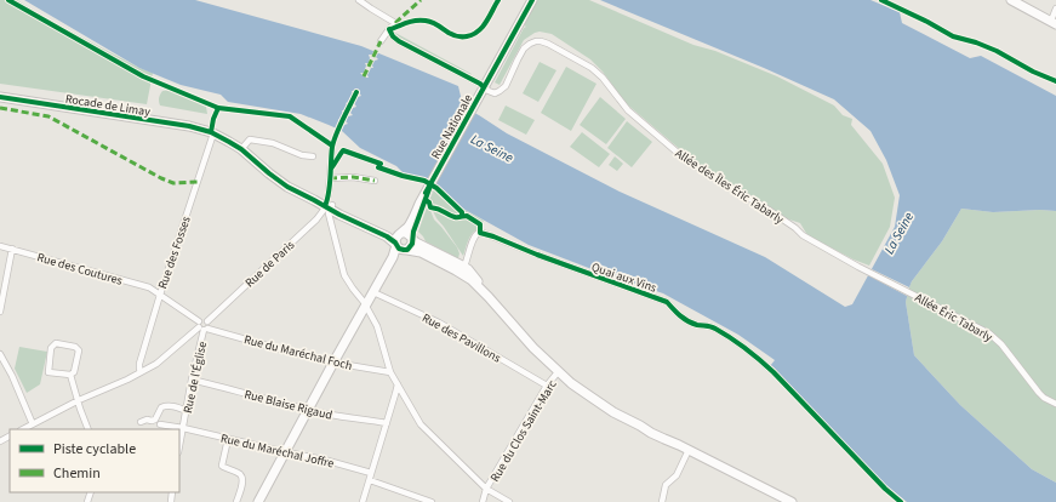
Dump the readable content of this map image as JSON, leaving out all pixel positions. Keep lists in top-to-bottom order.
{
  "streets": {
    "main road": ["Rocade de Limay", "Rue Nationale"],
    "street": [
      "Allée des Îles Éric Tabarly",
      "Rue des Fosses",
      "Rue de Paris",
      "Rue des Coutures",
      "Quai aux Vins",
      "Allée Éric Tabarly",
      "Rue des Pavillons",
      "Rue du Maréchal Foch",
      "Rue de l'Église",
      "Rue Blaise Rigaud",
      "Rue du Clos Saint-Marc",
      "Rue du Maréchal Joffre"
    ]
  },
  "crossings": [
    ["Rocade de Limay", "Rue des Fosses"],
    ["Rocade de Limay", "Rue de Paris"],
    ["Rue Nationale", "Allée des Îles Éric Tabarly"],
    ["Allée des Îles Éric Tabarly", "Allée Éric Tabarly"],
    ["Rue des Fosses", "Rue des Coutures"],
    ["Rue de Paris", "Rue de l'Église"],
    ["Rue des Coutures", "Rue du Maréchal Foch"],
    ["Rue des Coutures", "Rue de l'Église"],
    ["Rue des Pavillons", "Rue du Clos Saint-Marc"],
    ["Rue du Maréchal Foch", "Rue de l'Église"],
    ["Rue de l'Église", "Rue Blaise Rigaud"],
    ["Rue de l'Église", "Rue du Maréchal Joffre"]
  ],
  "water": ["La Seine"],
  "legend": ["Piste cyclable", "Chemin"]
}
